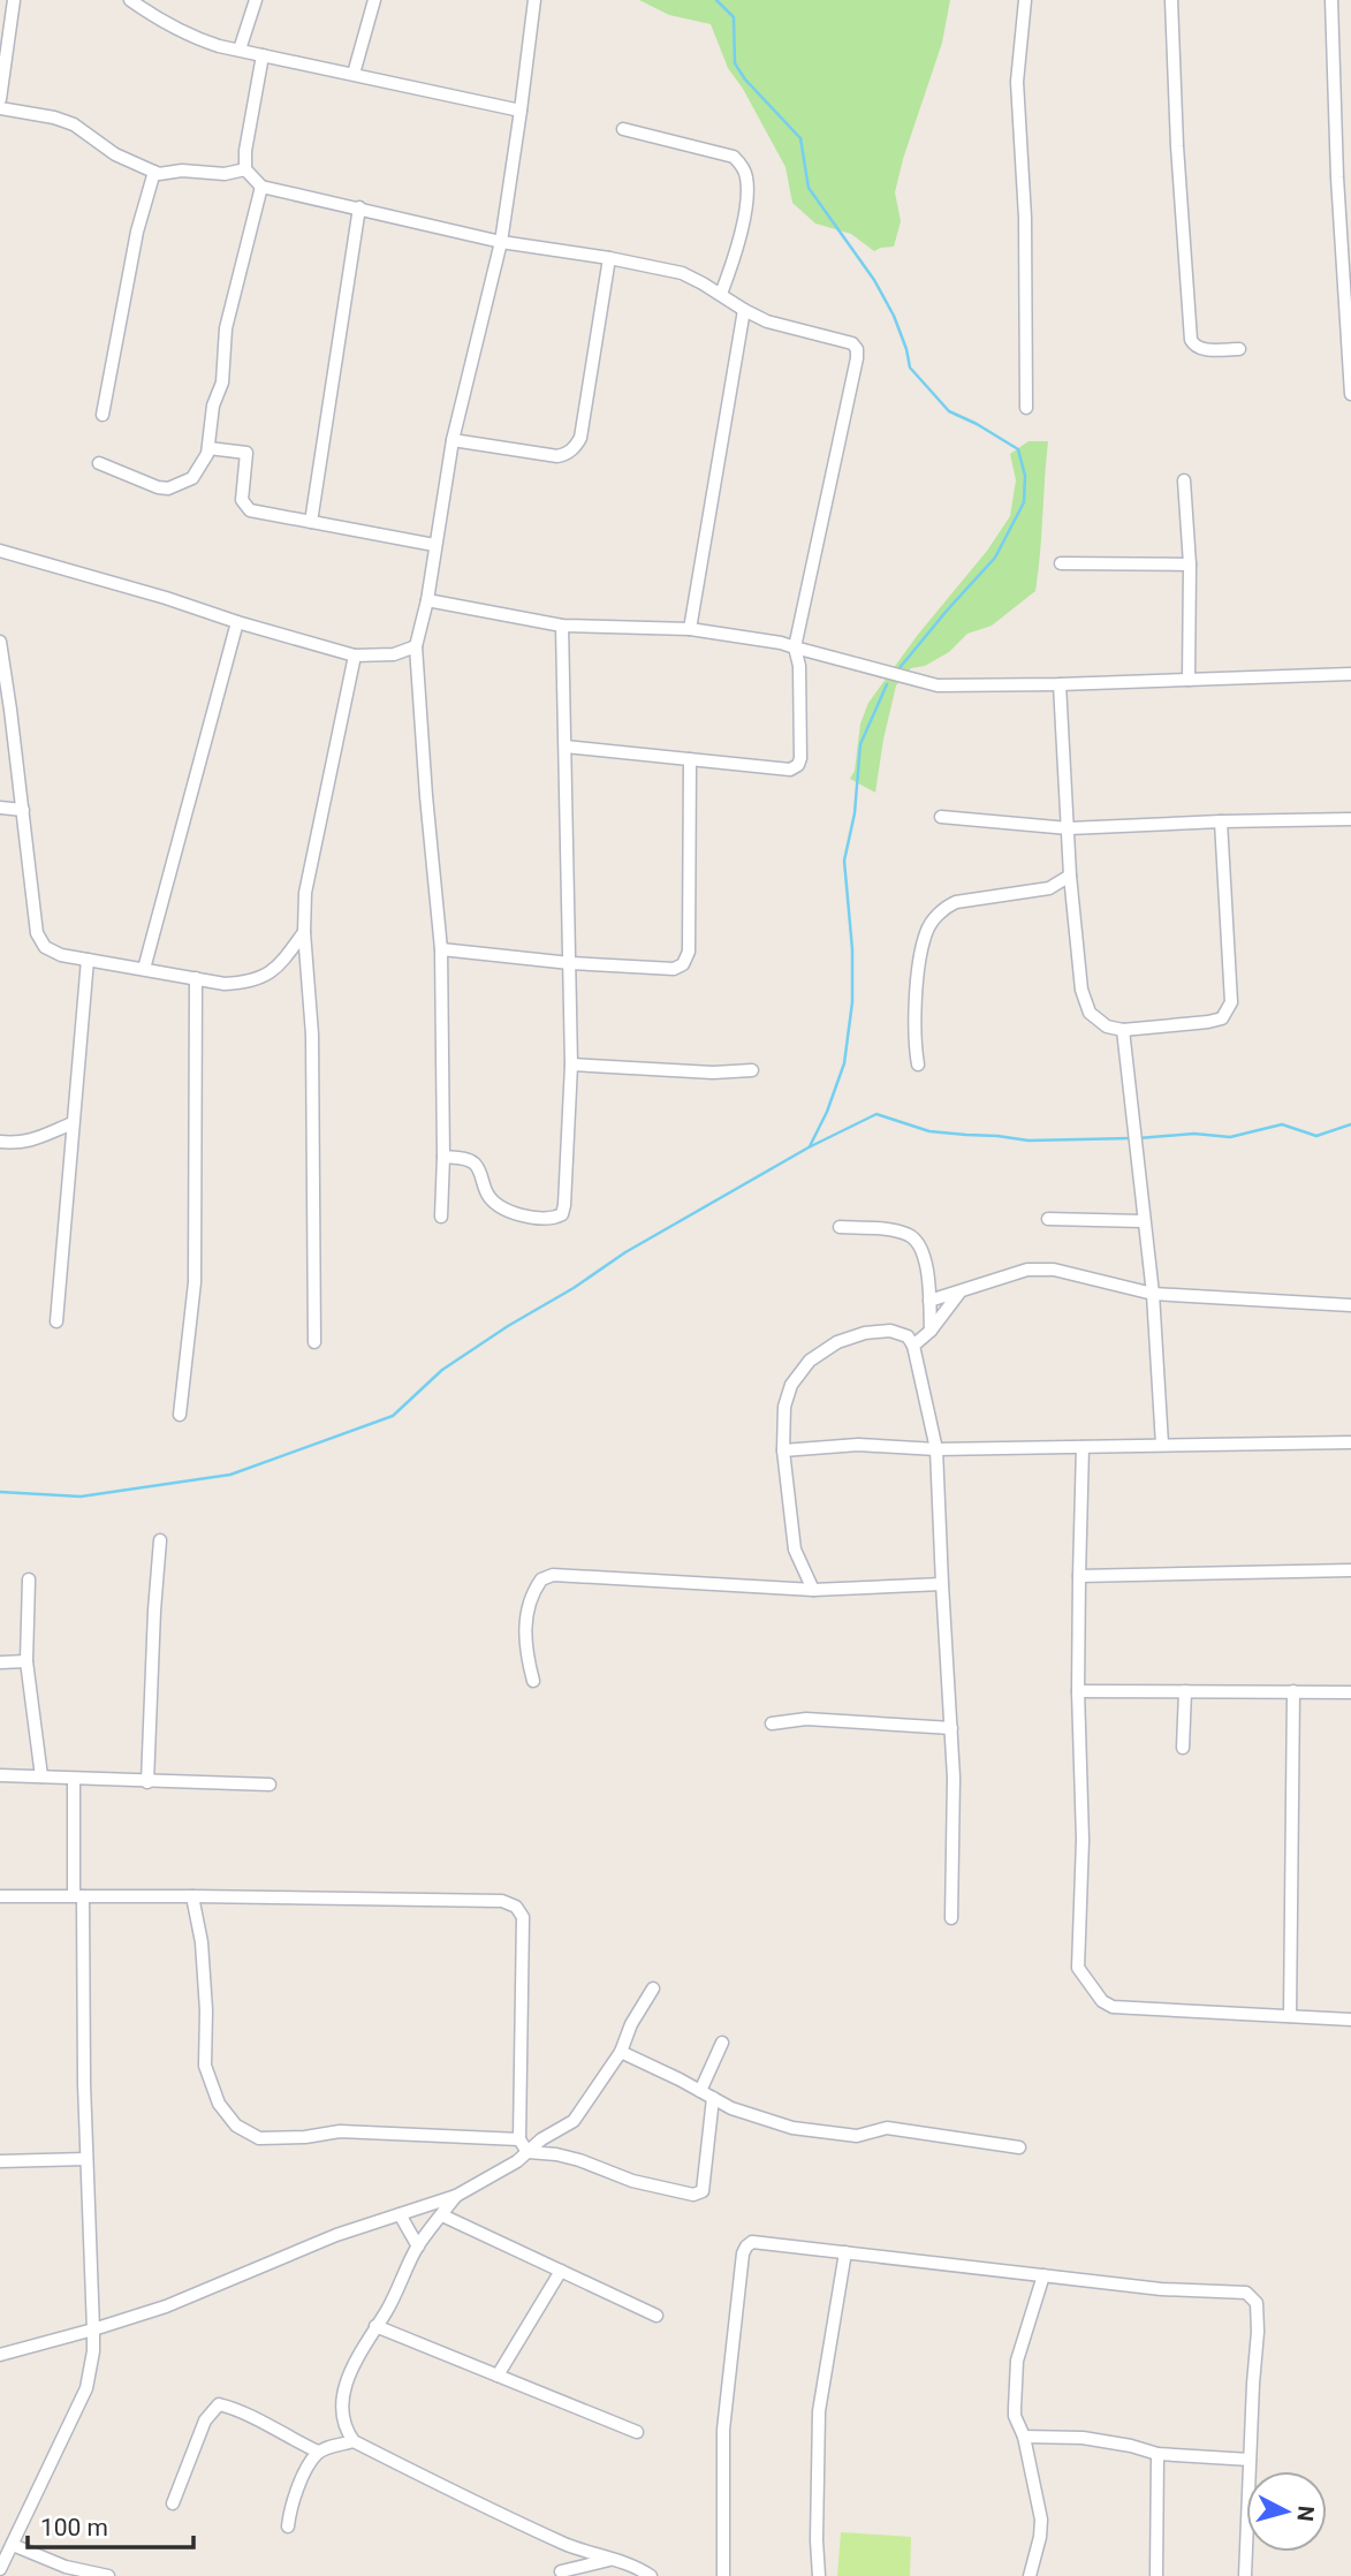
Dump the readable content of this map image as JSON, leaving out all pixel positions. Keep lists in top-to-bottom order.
{
  "scale_bar": "100 m",
  "north": "right"
}
